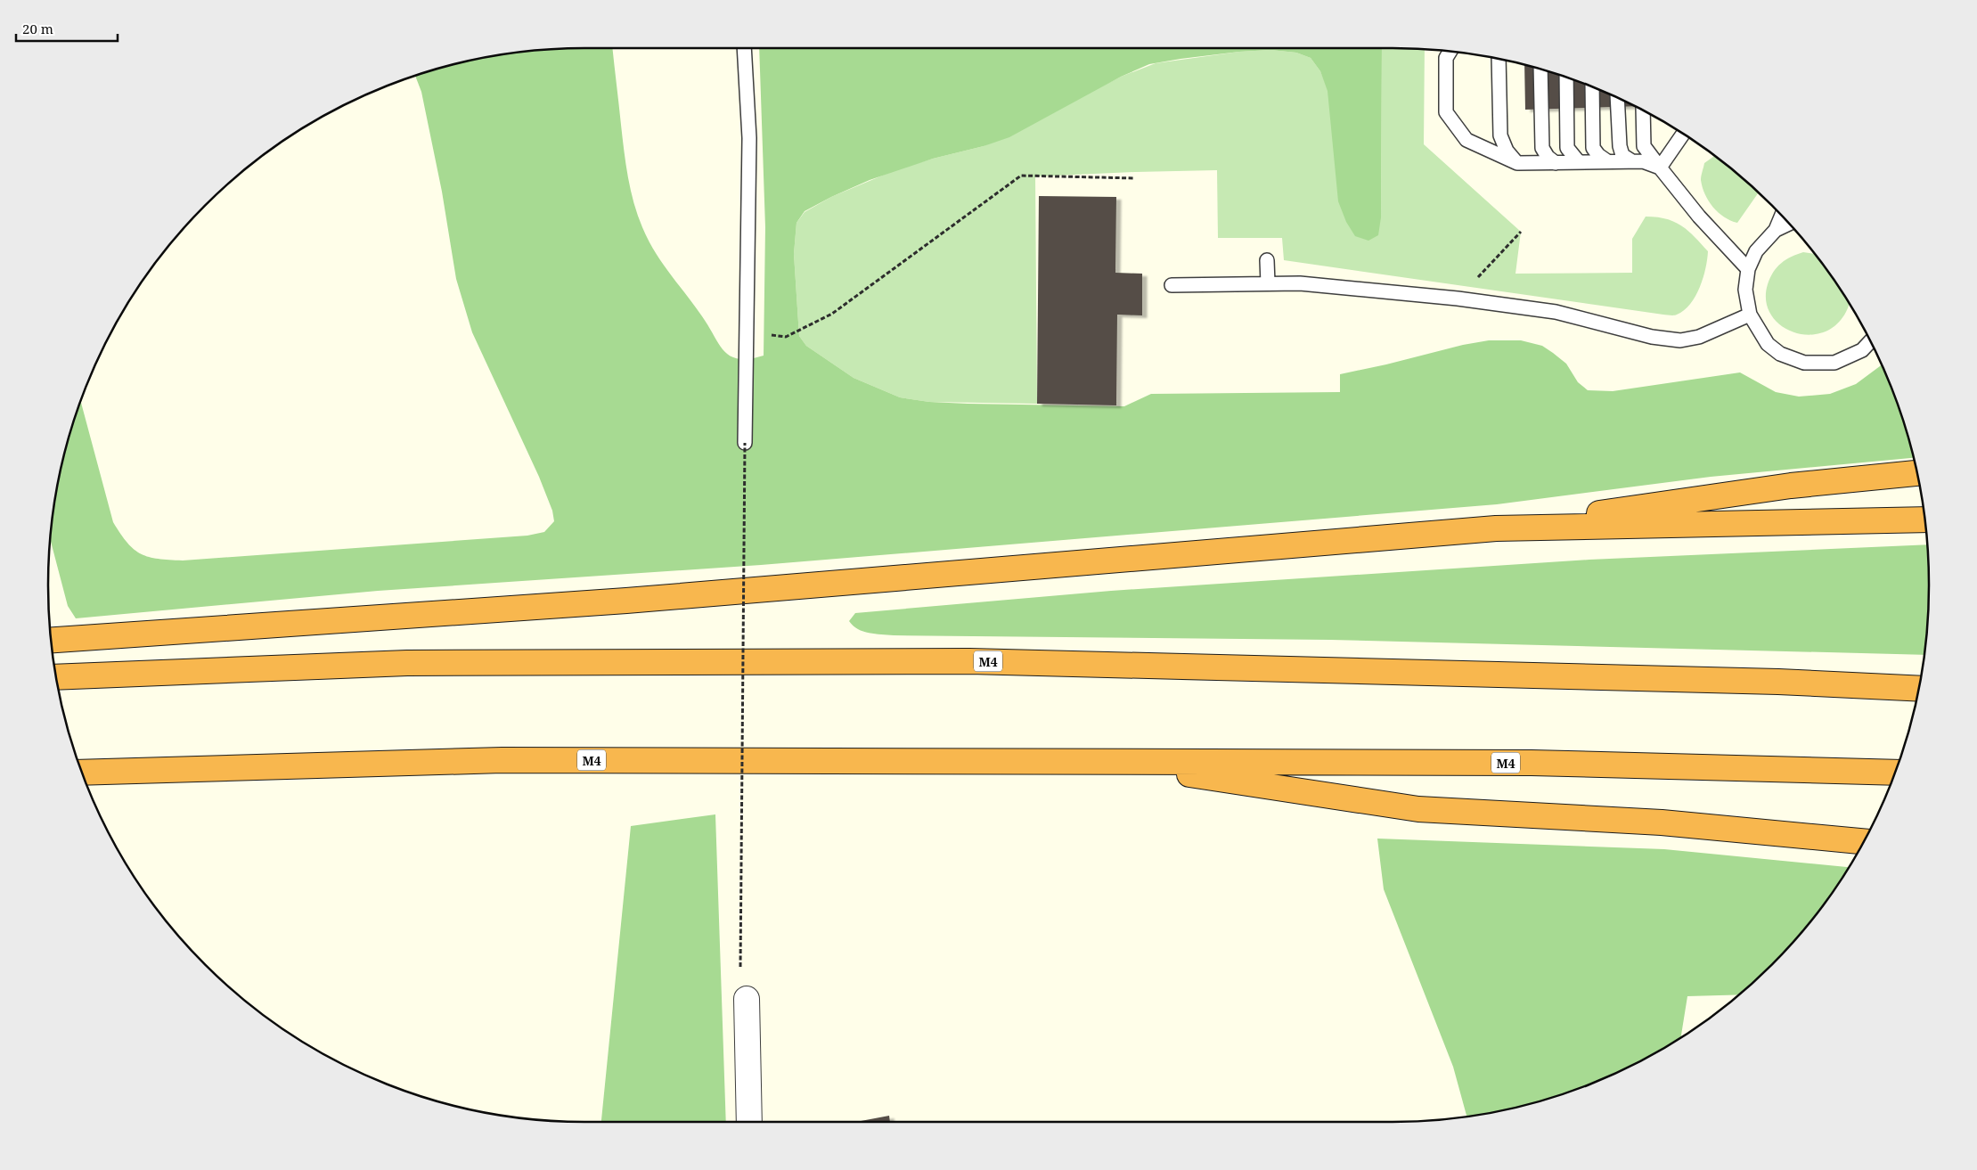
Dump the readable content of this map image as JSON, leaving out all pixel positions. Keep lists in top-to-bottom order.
{
  "streets": {
    "highway": ["M4"]
  },
  "scale_bar": "20 m"
}
